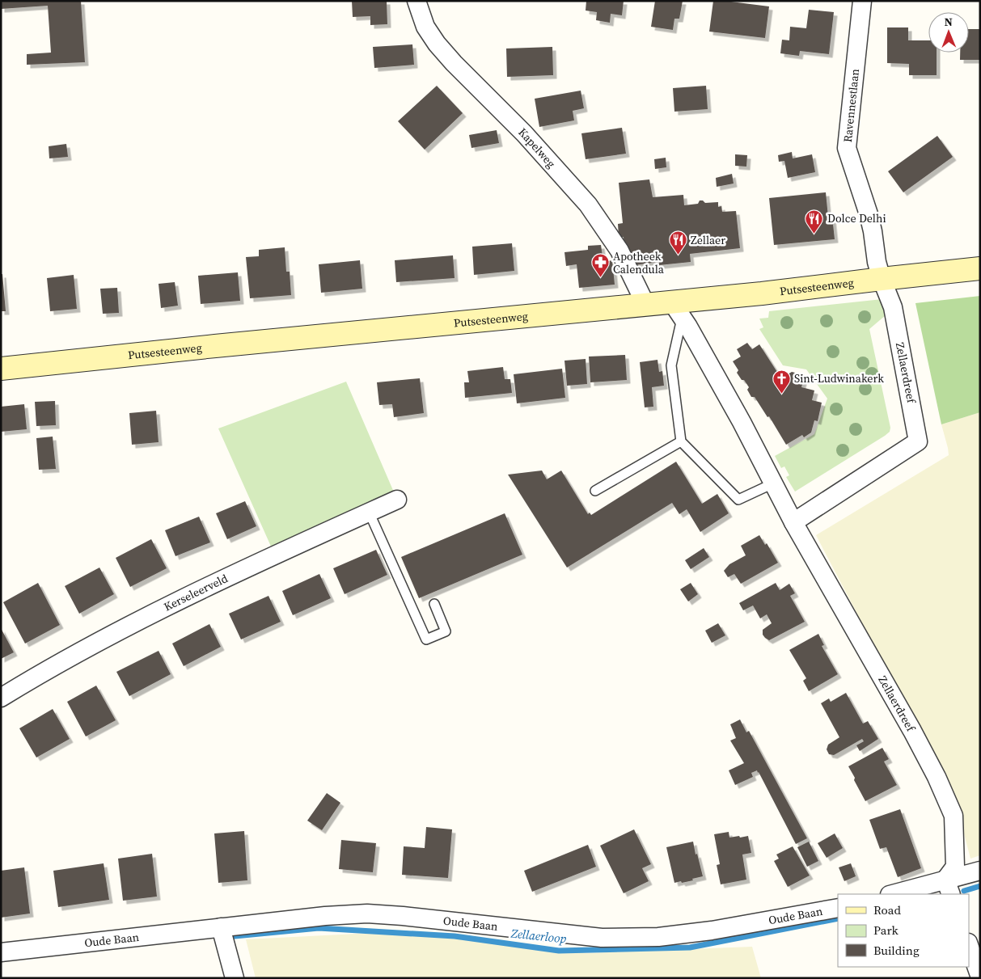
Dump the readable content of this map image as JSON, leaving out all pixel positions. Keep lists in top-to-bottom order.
{
  "streets": {
    "main road": ["Putsesteenweg"],
    "street": [
      "Ravennestlaan",
      "Kapelweg",
      "Zellaerdreef",
      "Kerseleerveld",
      "Oude Baan"
    ]
  },
  "crossings": [
    ["Ravennestlaan", "Putsesteenweg"],
    ["Ravennestlaan", "Zellaerdreef"],
    ["Kapelweg", "Putsesteenweg"],
    ["Putsesteenweg", "Zellaerdreef"]
  ],
  "water": ["Zellaerloop"],
  "places": {
    "restaurant": ["Dolce Delhi", "Zellaer"],
    "pharmacy": ["Apotheek Calendula"],
    "church": ["Sint-Ludwinakerk"]
  },
  "legend": ["Road", "Park", "Building"],
  "north": "top"
}
